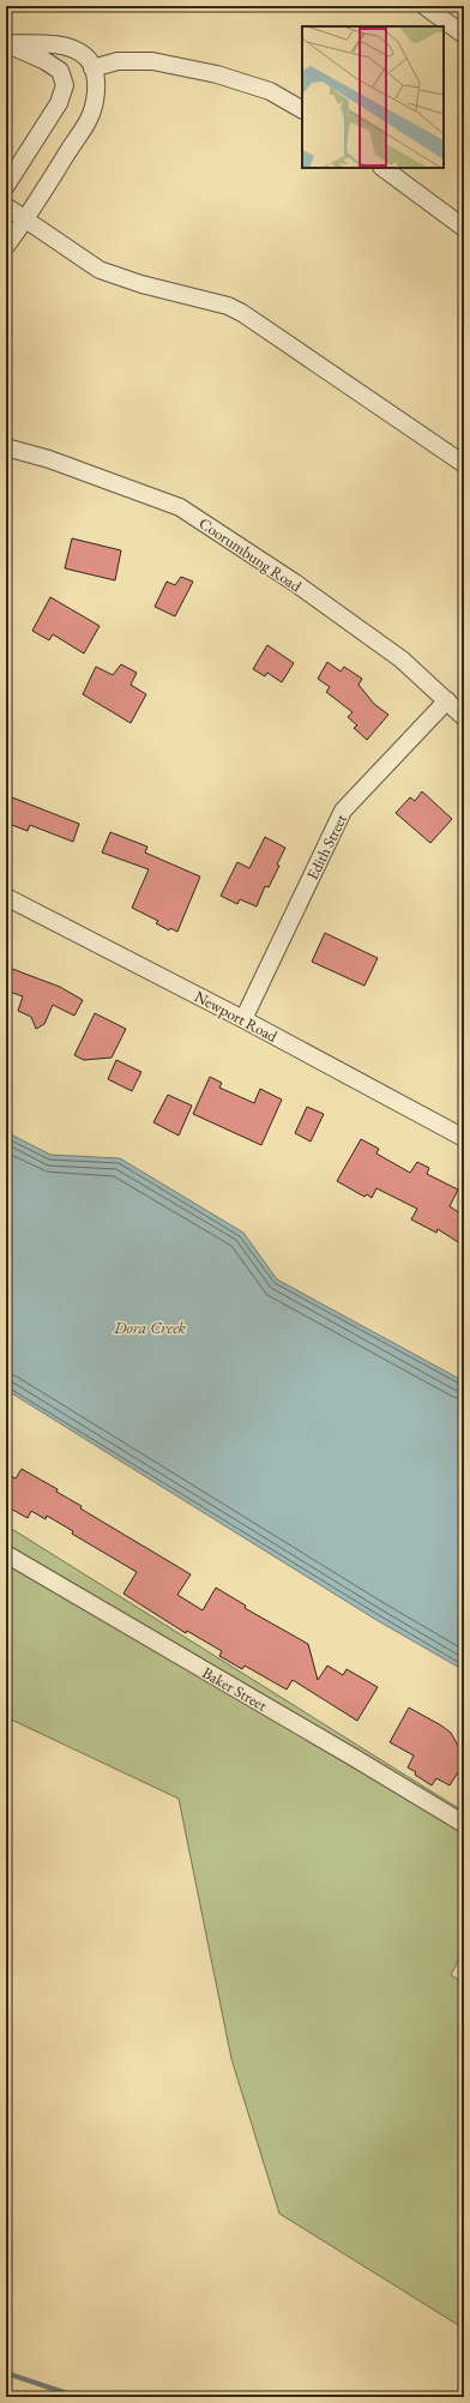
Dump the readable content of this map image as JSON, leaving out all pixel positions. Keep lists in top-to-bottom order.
{
  "streets": {
    "street": [
      "Coorumbung Road",
      "Edith Street",
      "Newport Road",
      "Baker Street"
    ]
  },
  "crossings": [
    ["Coorumbung Road", "Edith Street"],
    ["Edith Street", "Newport Road"]
  ],
  "water": ["Dora Creek"]
}
